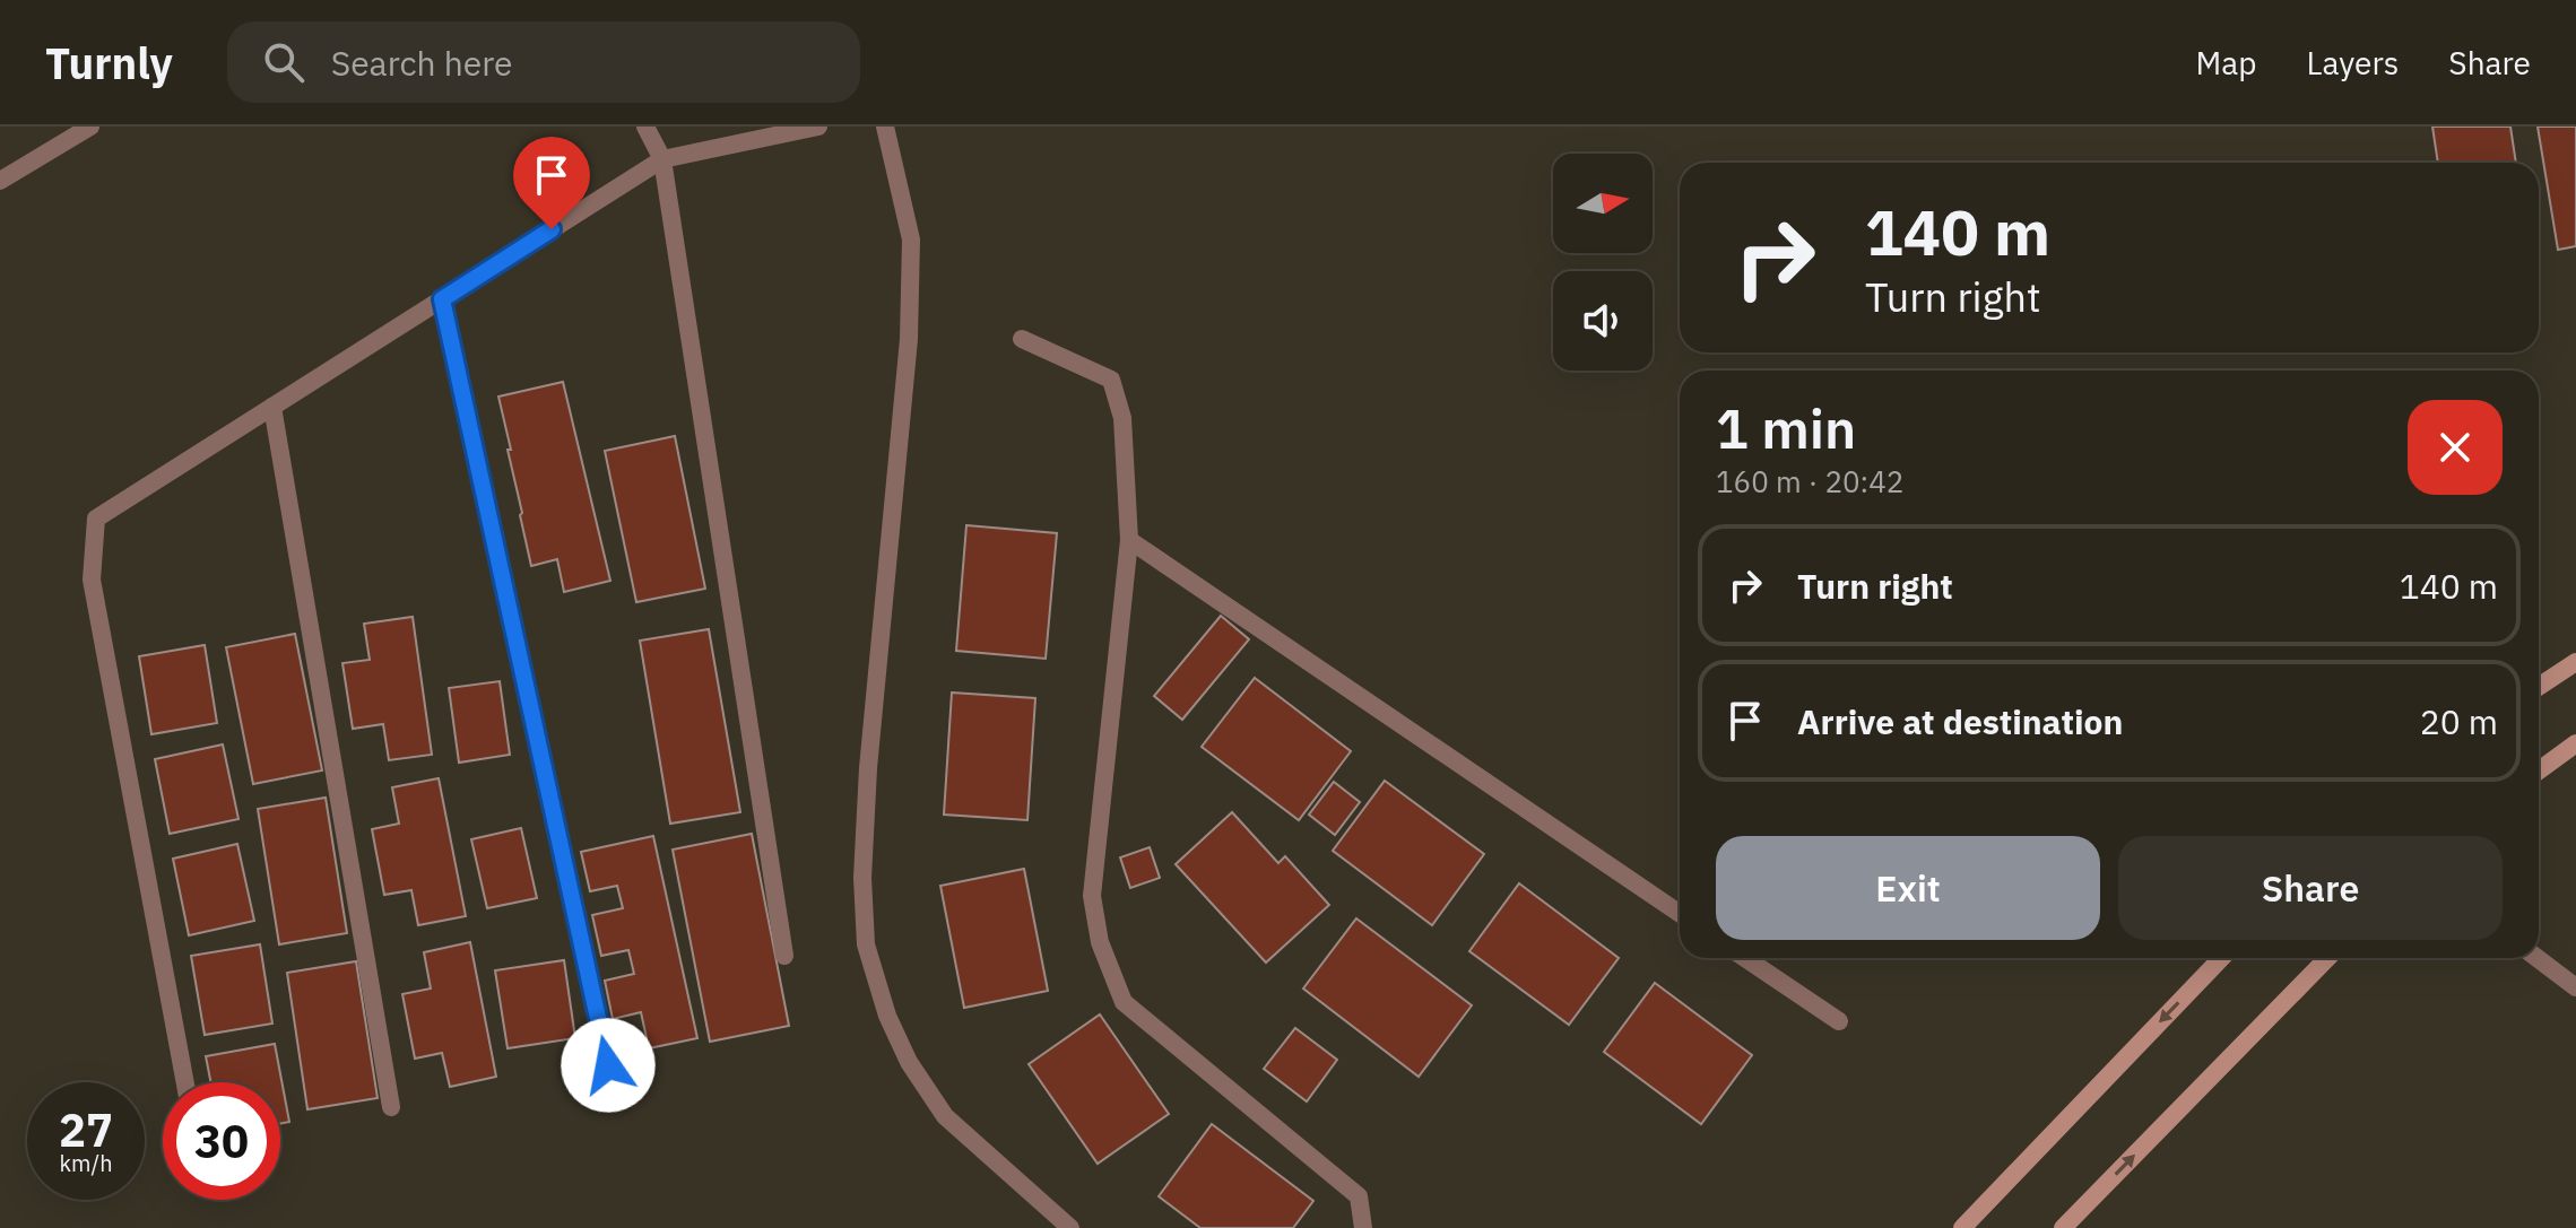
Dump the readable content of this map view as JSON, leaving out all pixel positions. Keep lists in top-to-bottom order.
{
  "north": "right",
  "page": {
    "header": "Turnly",
    "search": "Search here",
    "nav": ["Map", "Layers", "Share"],
    "turn": ["140 m", "Turn right"],
    "heading": ["1 min", "160 m · 20:42"],
    "list": [
      {
        "name": "Turn right",
        "value": "140 m"
      },
      {
        "name": "Arrive at destination",
        "value": "20 m"
      }
    ],
    "buttons": ["Exit", "Share"],
    "speed": "27 km/h",
    "limit": "30"
  }
}
